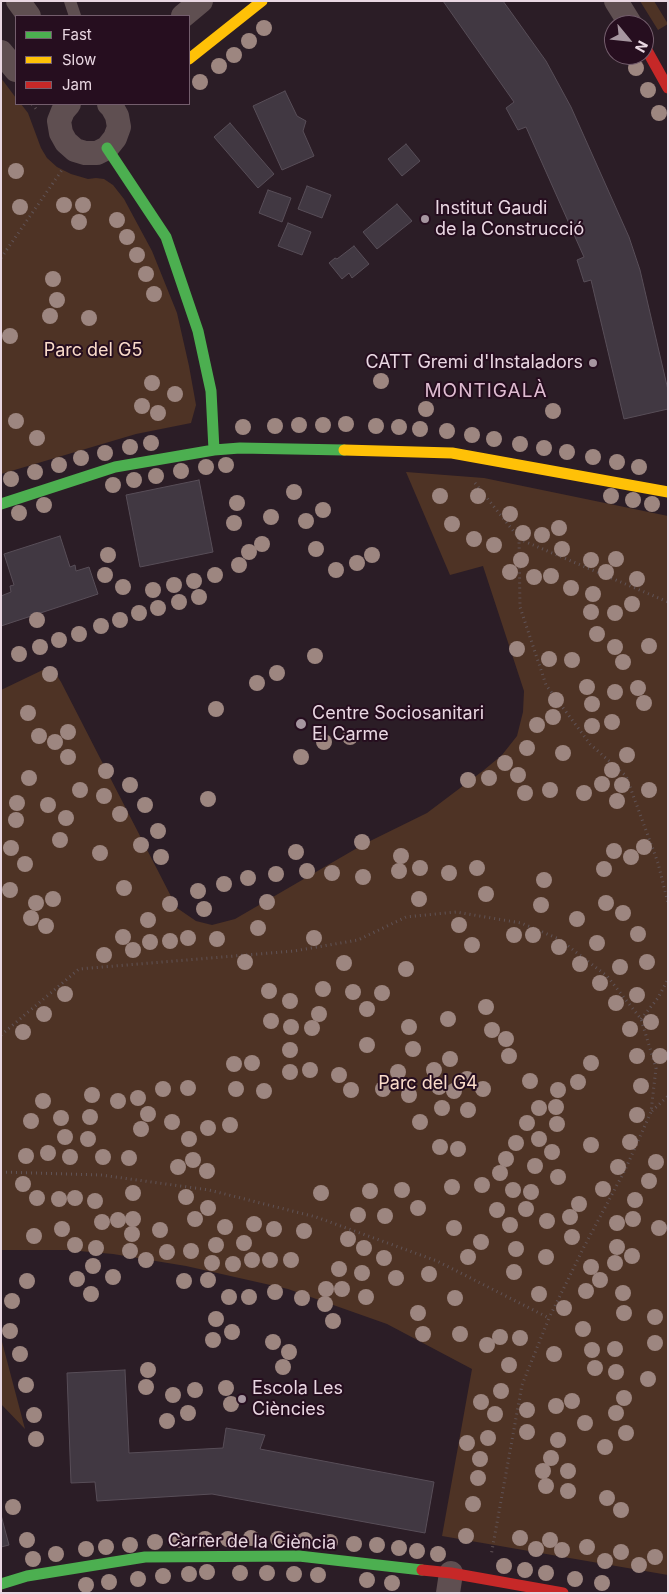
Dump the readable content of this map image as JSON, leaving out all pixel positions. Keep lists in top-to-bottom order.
{
  "streets": {
    "street": ["Carrer de la Ciència"]
  },
  "districts": ["MONTIGALÀ"],
  "parks": ["Parc del G5", "Parc del G4"],
  "places": [
    "Institut Gaudi de la Construcció",
    "CATT Gremi d'Instaladors",
    "Centre Sociosanitari El Carme",
    "Escola Les Ciències"
  ],
  "legend": ["Fast", "Slow", "Jam"],
  "north": "bottom right"
}
